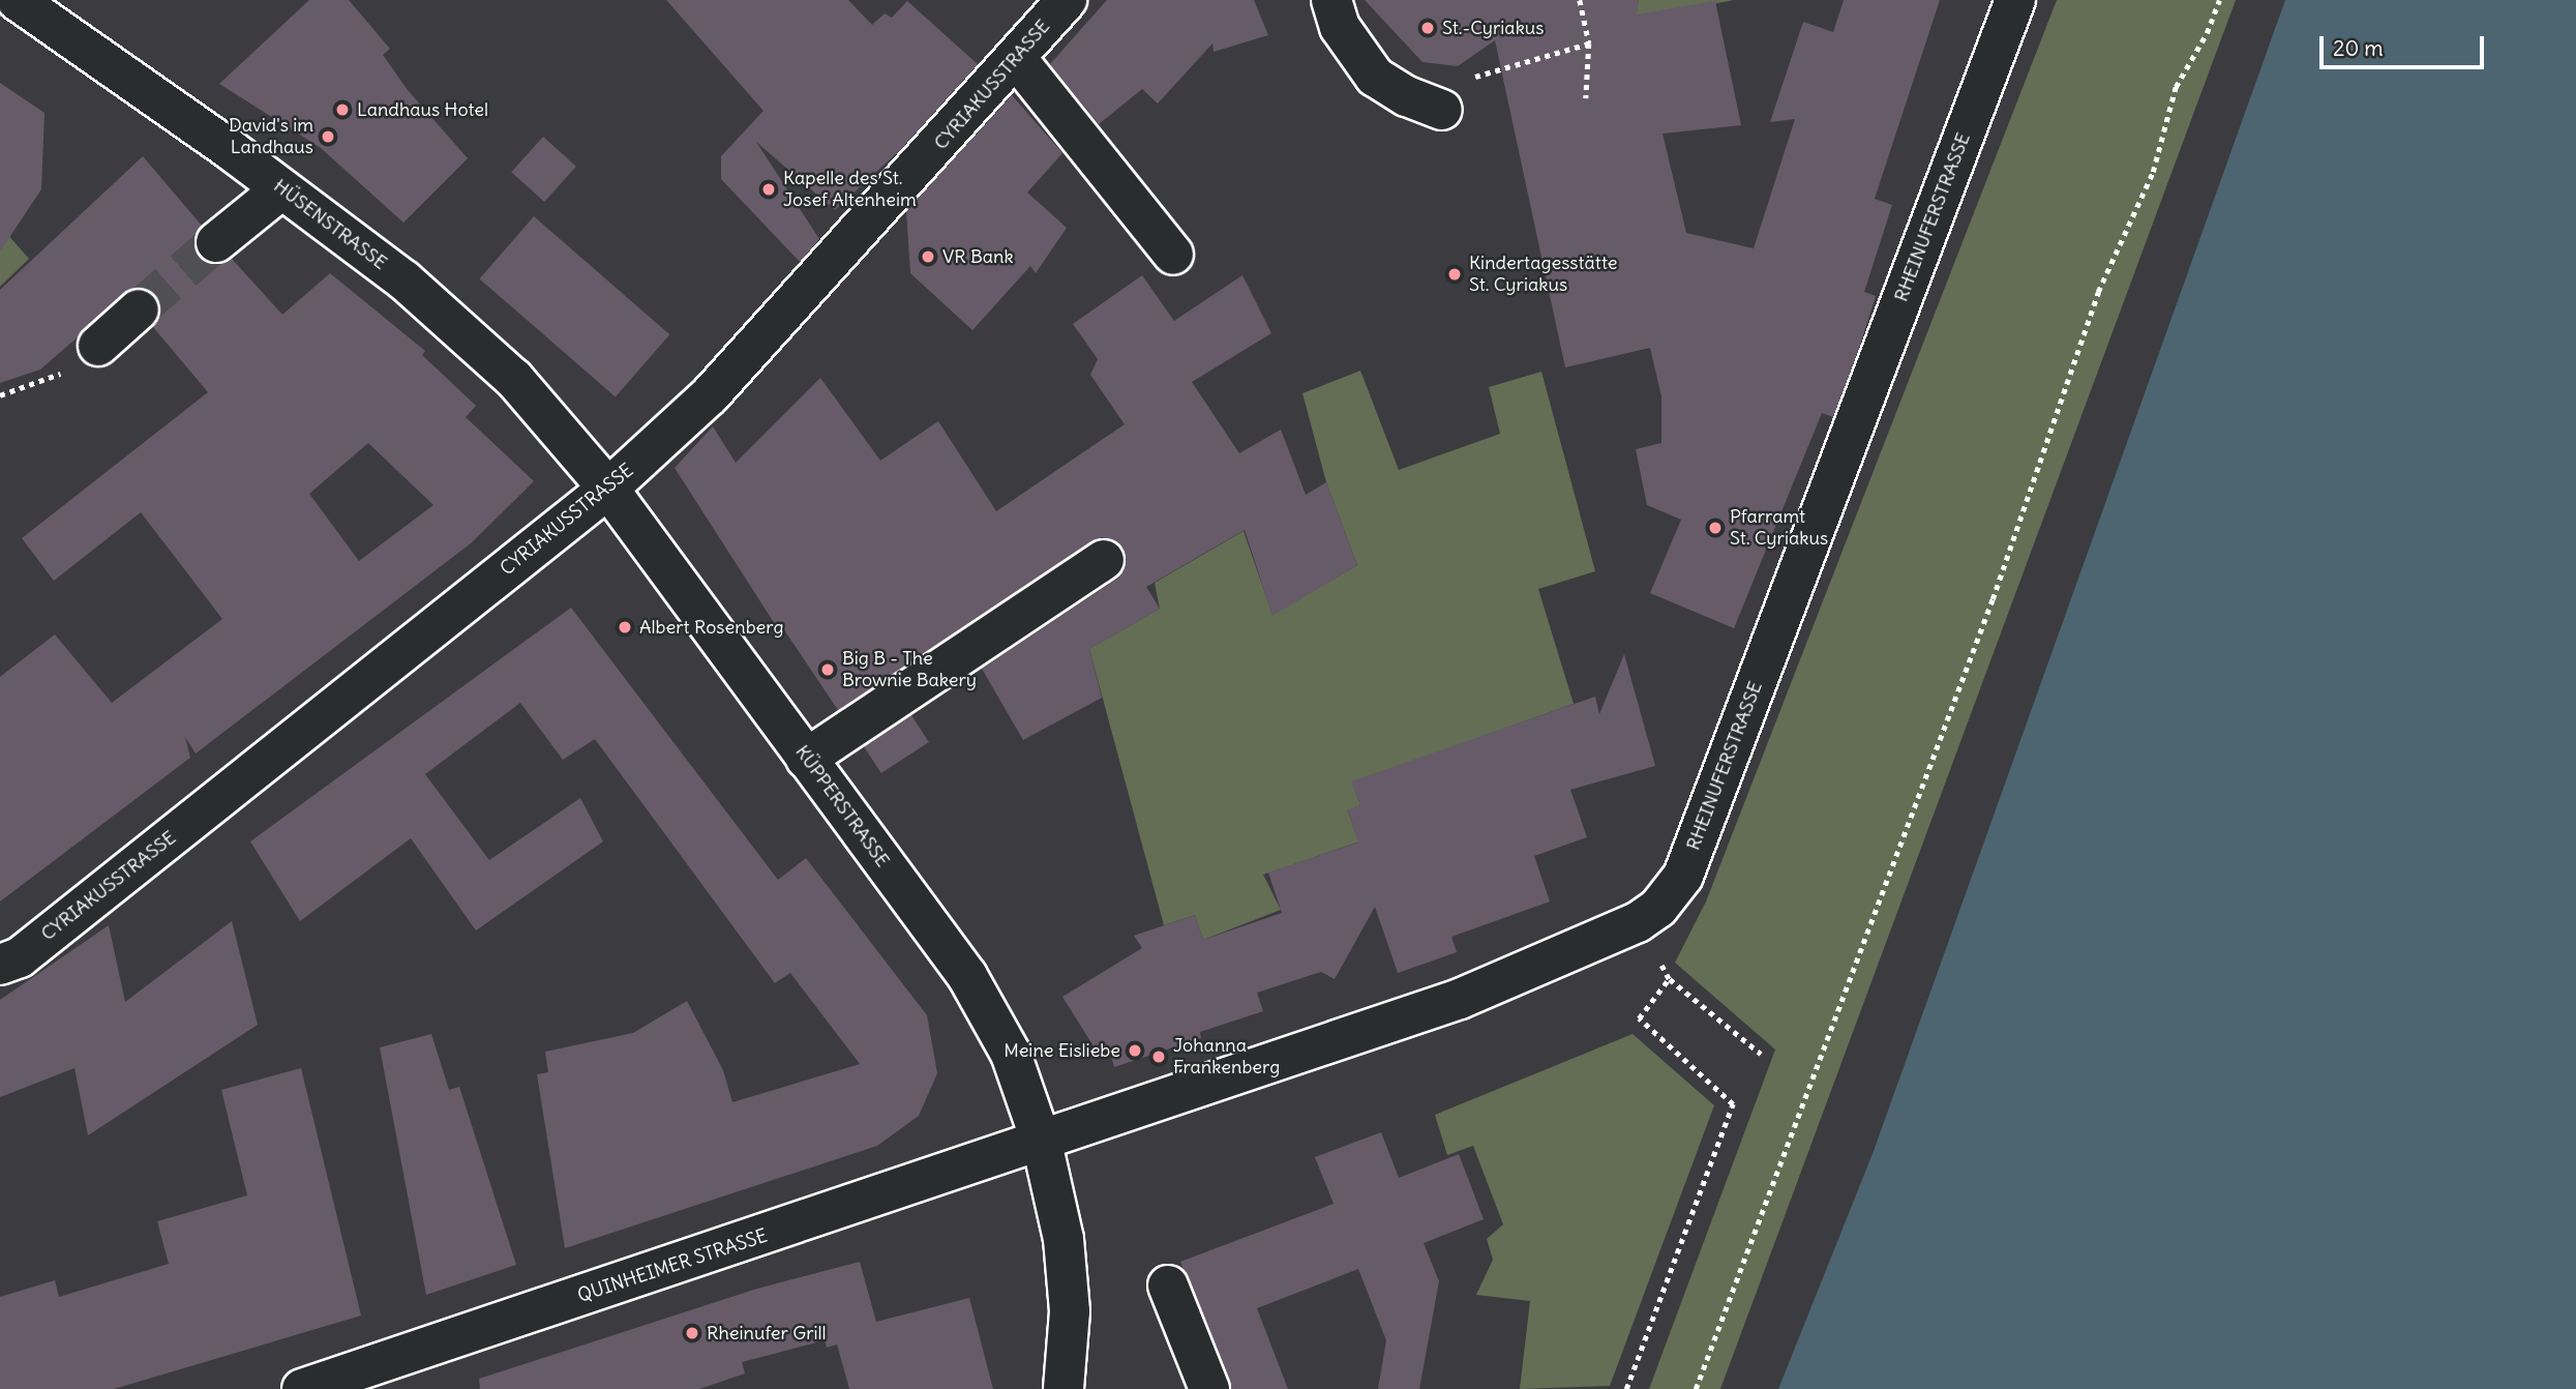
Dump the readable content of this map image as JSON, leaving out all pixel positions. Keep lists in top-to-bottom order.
{
  "streets": {
    "street": [
      "CYRIAKUSSTRASSE",
      "RHEINUFERSTRASSE",
      "HÜSENSTRASSE",
      "KÜPPERSTRASSE",
      "QUINHEIMER STRASSE"
    ]
  },
  "crossings": [
    ["CYRIAKUSSTRASSE", "HÜSENSTRASSE"],
    ["CYRIAKUSSTRASSE", "KÜPPERSTRASSE"],
    ["RHEINUFERSTRASSE", "KÜPPERSTRASSE"],
    ["RHEINUFERSTRASSE", "QUINHEIMER STRASSE"],
    ["HÜSENSTRASSE", "KÜPPERSTRASSE"],
    ["KÜPPERSTRASSE", "QUINHEIMER STRASSE"]
  ],
  "places": [
    "St.-Cyriakus",
    "Landhaus Hotel",
    "David's im Landhaus",
    "Kapelle des St. Josef Altenheim",
    "VR Bank",
    "Kindertagesstätte St. Cyriakus",
    "Pfarramt St. Cyriakus",
    "Albert Rosenberg",
    "Big B - The Brownie Bakery",
    "Meine Eisliebe",
    "Johanna Frankenberg",
    "Rheinufer Grill"
  ],
  "scale_bar": "20 m"
}
